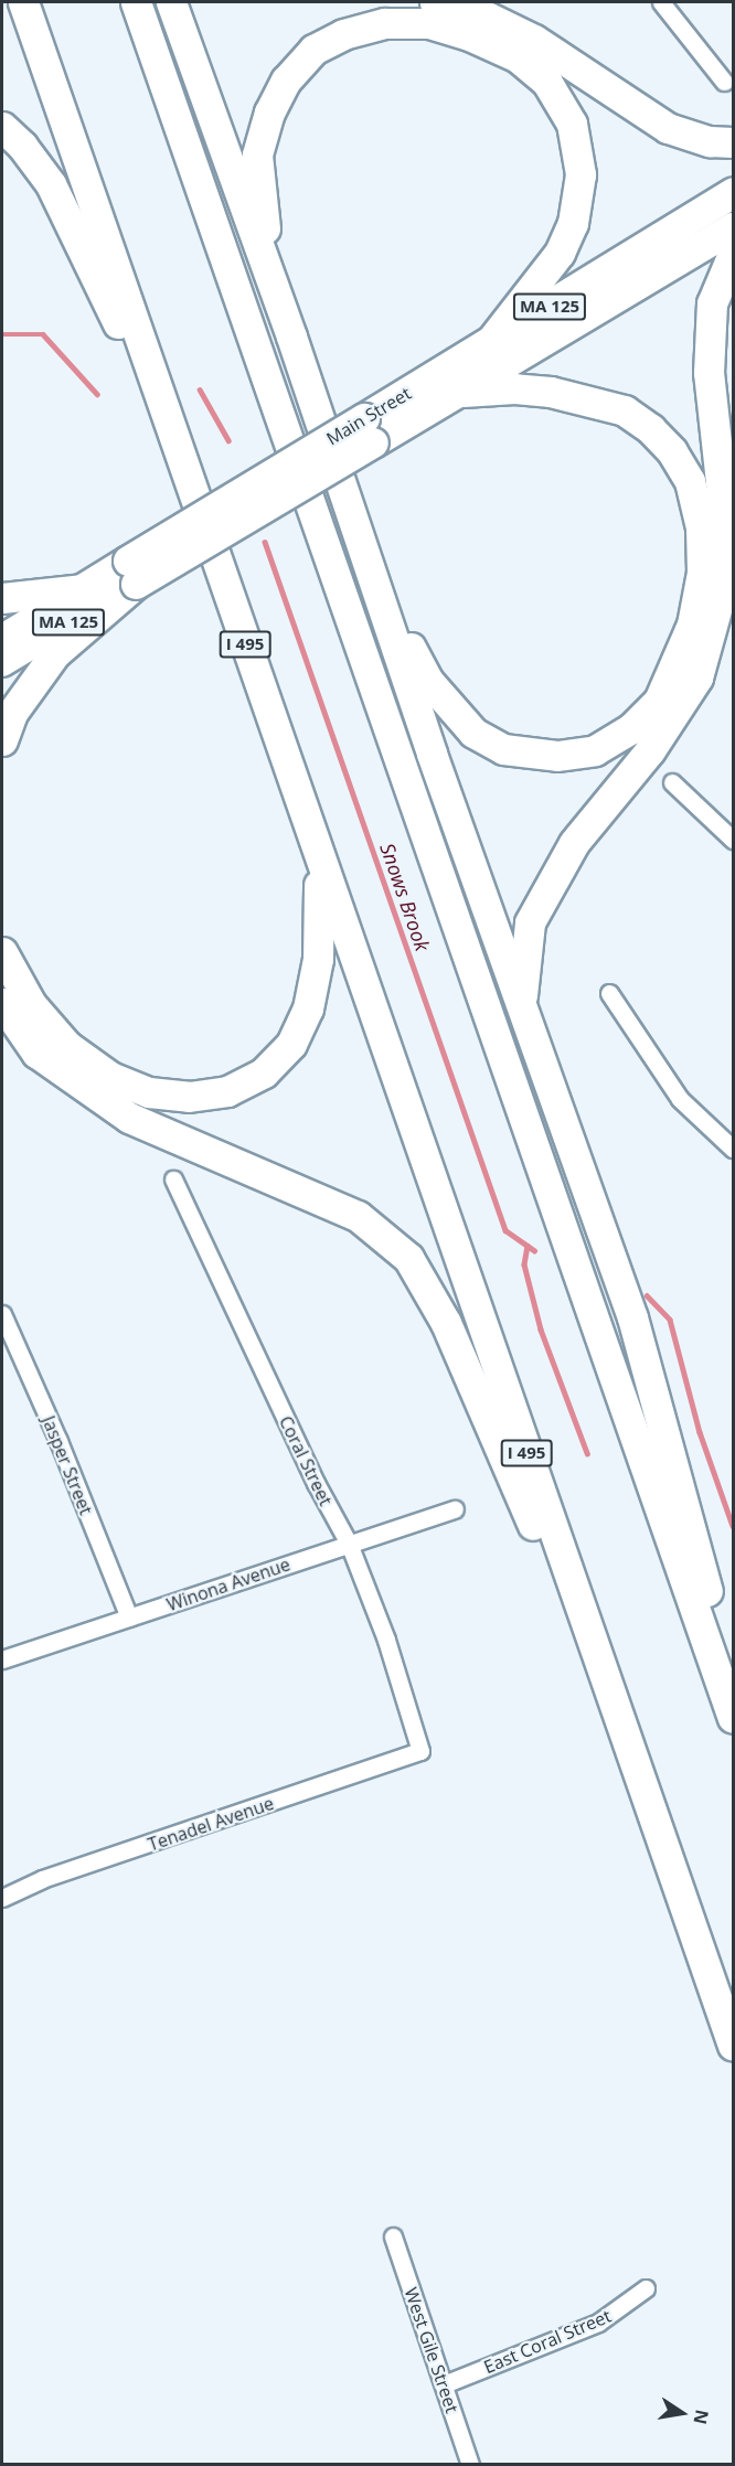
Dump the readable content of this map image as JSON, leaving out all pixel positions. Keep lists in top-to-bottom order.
{
  "streets": {
    "highway": ["MA 125", "Main Street", "I 495"],
    "street": [
      "Coral Street",
      "Jasper Street",
      "Winona Avenue",
      "Tenadel Avenue",
      "East Coral Street",
      "West Gile Street"
    ]
  },
  "crossings": [
    ["Coral Street", "Winona Avenue"],
    ["Coral Street", "Tenadel Avenue"],
    ["Jasper Street", "Winona Avenue"],
    ["East Coral Street", "West Gile Street"]
  ],
  "water": ["Snows Brook"],
  "north": "right"
}
